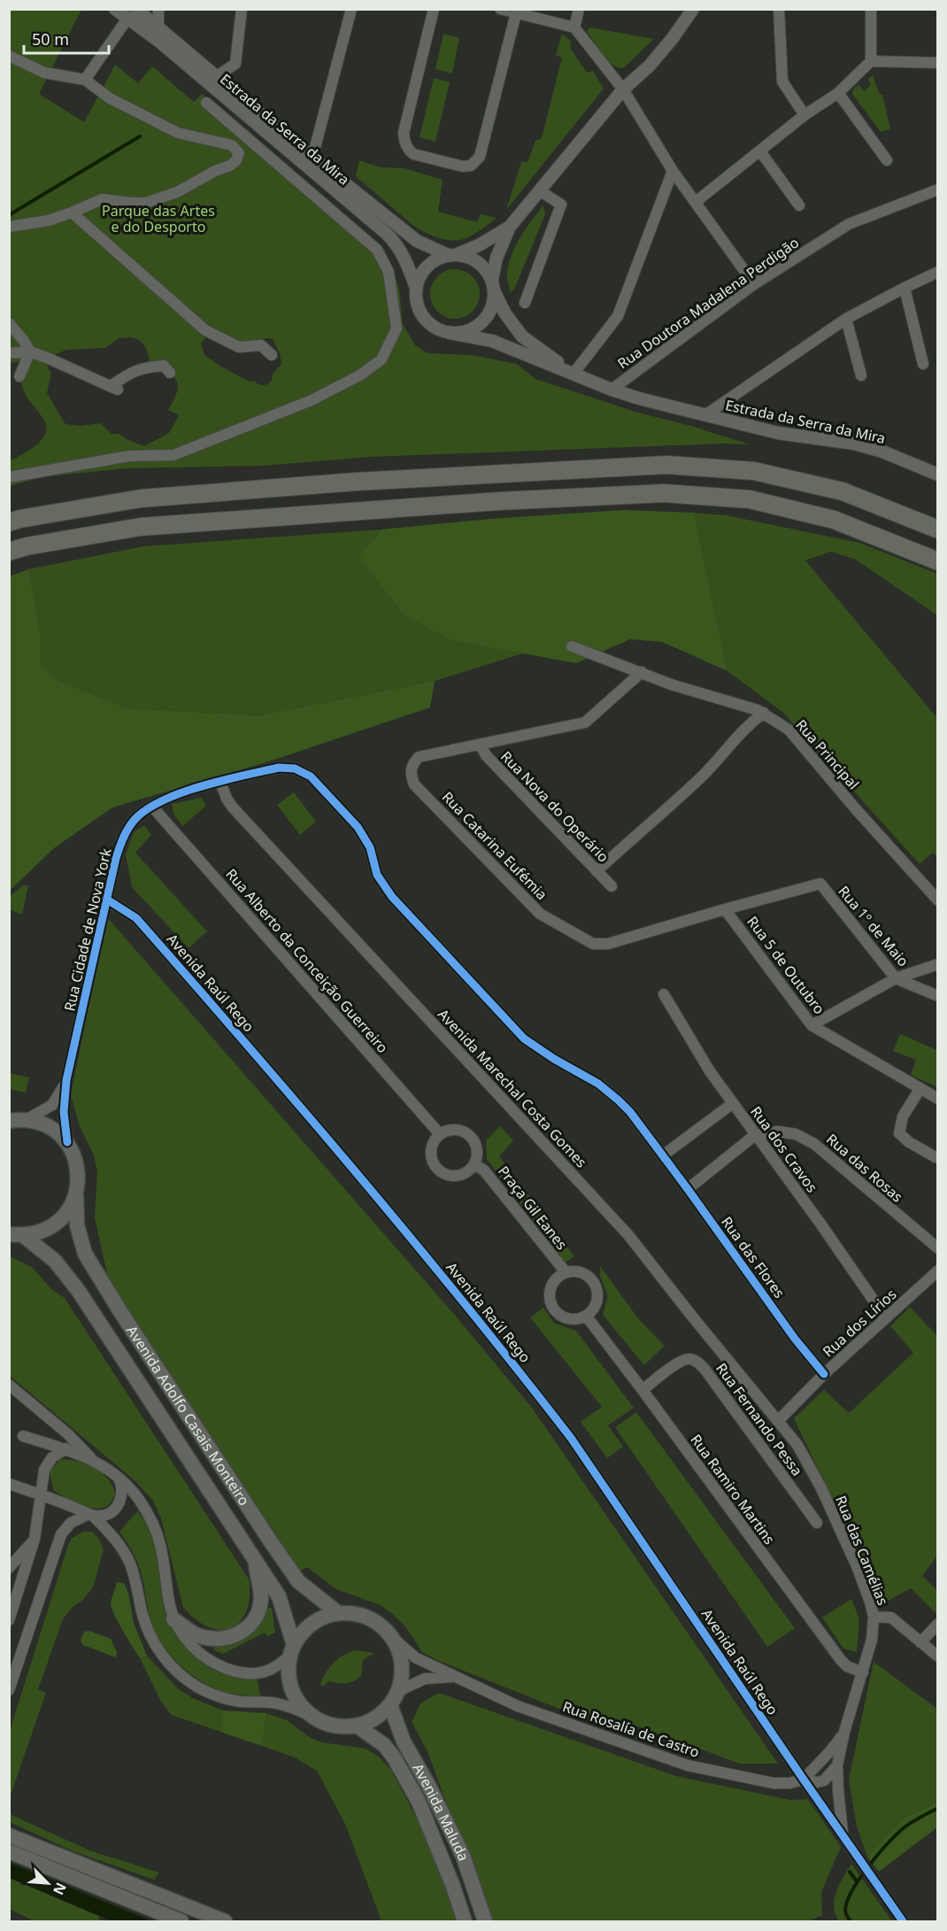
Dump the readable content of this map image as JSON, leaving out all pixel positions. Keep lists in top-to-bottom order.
{
  "streets": {
    "main road": ["Avenida Adolfo Casais Monteiro", "Avenida Maluda"],
    "street": [
      "Estrada da Serra da Mira",
      "Rua Doutora Madalena Perdigão",
      "Rua Principal",
      "Rua Nova do Operário",
      "Rua Catarina Eufémia",
      "Rua 1º de Maio",
      "Rua Cidade de Nova York",
      "Rua Alberto da Conceição Guerreiro",
      "Rua 5 de Outubro",
      "Avenida Raúl Rego",
      "Avenida Marechal Costa Gomes",
      "Rua dos Cravos",
      "Rua das Rosas",
      "Praça Gil Eanes",
      "Rua das Flores",
      "Rua dos Lírios",
      "Rua Fernando Pessa",
      "Rua Ramiro Martins",
      "Rua das Camélias",
      "Rua Rosalía de Castro"
    ]
  },
  "crossings": [
    ["Estrada da Serra da Mira", "Rua Doutora Madalena Perdigão"],
    ["Rua Principal", "Rua Catarina Eufémia"],
    ["Rua Nova do Operário", "Rua Catarina Eufémia"],
    ["Rua Catarina Eufémia", "Rua 1º de Maio"],
    ["Rua Catarina Eufémia", "Rua 5 de Outubro"],
    ["Rua Cidade de Nova York", "Rua Alberto da Conceição Guerreiro"],
    ["Rua Cidade de Nova York", "Avenida Raúl Rego"],
    ["Rua Cidade de Nova York", "Avenida Marechal Costa Gomes"],
    ["Rua Cidade de Nova York", "Rua das Flores"],
    ["Rua Alberto da Conceição Guerreiro", "Praça Gil Eanes"],
    ["Avenida Raúl Rego", "Rua das Camélias"],
    ["Avenida Raúl Rego", "Rua Rosalía de Castro"],
    ["Avenida Marechal Costa Gomes", "Rua dos Lírios"],
    ["Avenida Marechal Costa Gomes", "Rua das Camélias"],
    ["Rua dos Cravos", "Rua das Rosas"],
    ["Rua dos Cravos", "Rua dos Lírios"],
    ["Praça Gil Eanes", "Rua Ramiro Martins"],
    ["Rua das Flores", "Rua dos Lírios"],
    ["Rua dos Lírios", "Rua das Camélias"],
    ["Avenida Adolfo Casais Monteiro", "Rua Rosalía de Castro"],
    ["Avenida Adolfo Casais Monteiro", "Avenida Maluda"],
    ["Rua Fernando Pessa", "Rua Ramiro Martins"],
    ["Rua Ramiro Martins", "Rua das Camélias"],
    ["Rua das Camélias", "Rua Rosalía de Castro"],
    ["Rua Rosalía de Castro", "Avenida Maluda"]
  ],
  "parks": ["Parque das Artes e do Desporto"],
  "scale_bar": "50 m",
  "north": "bottom right"
}
